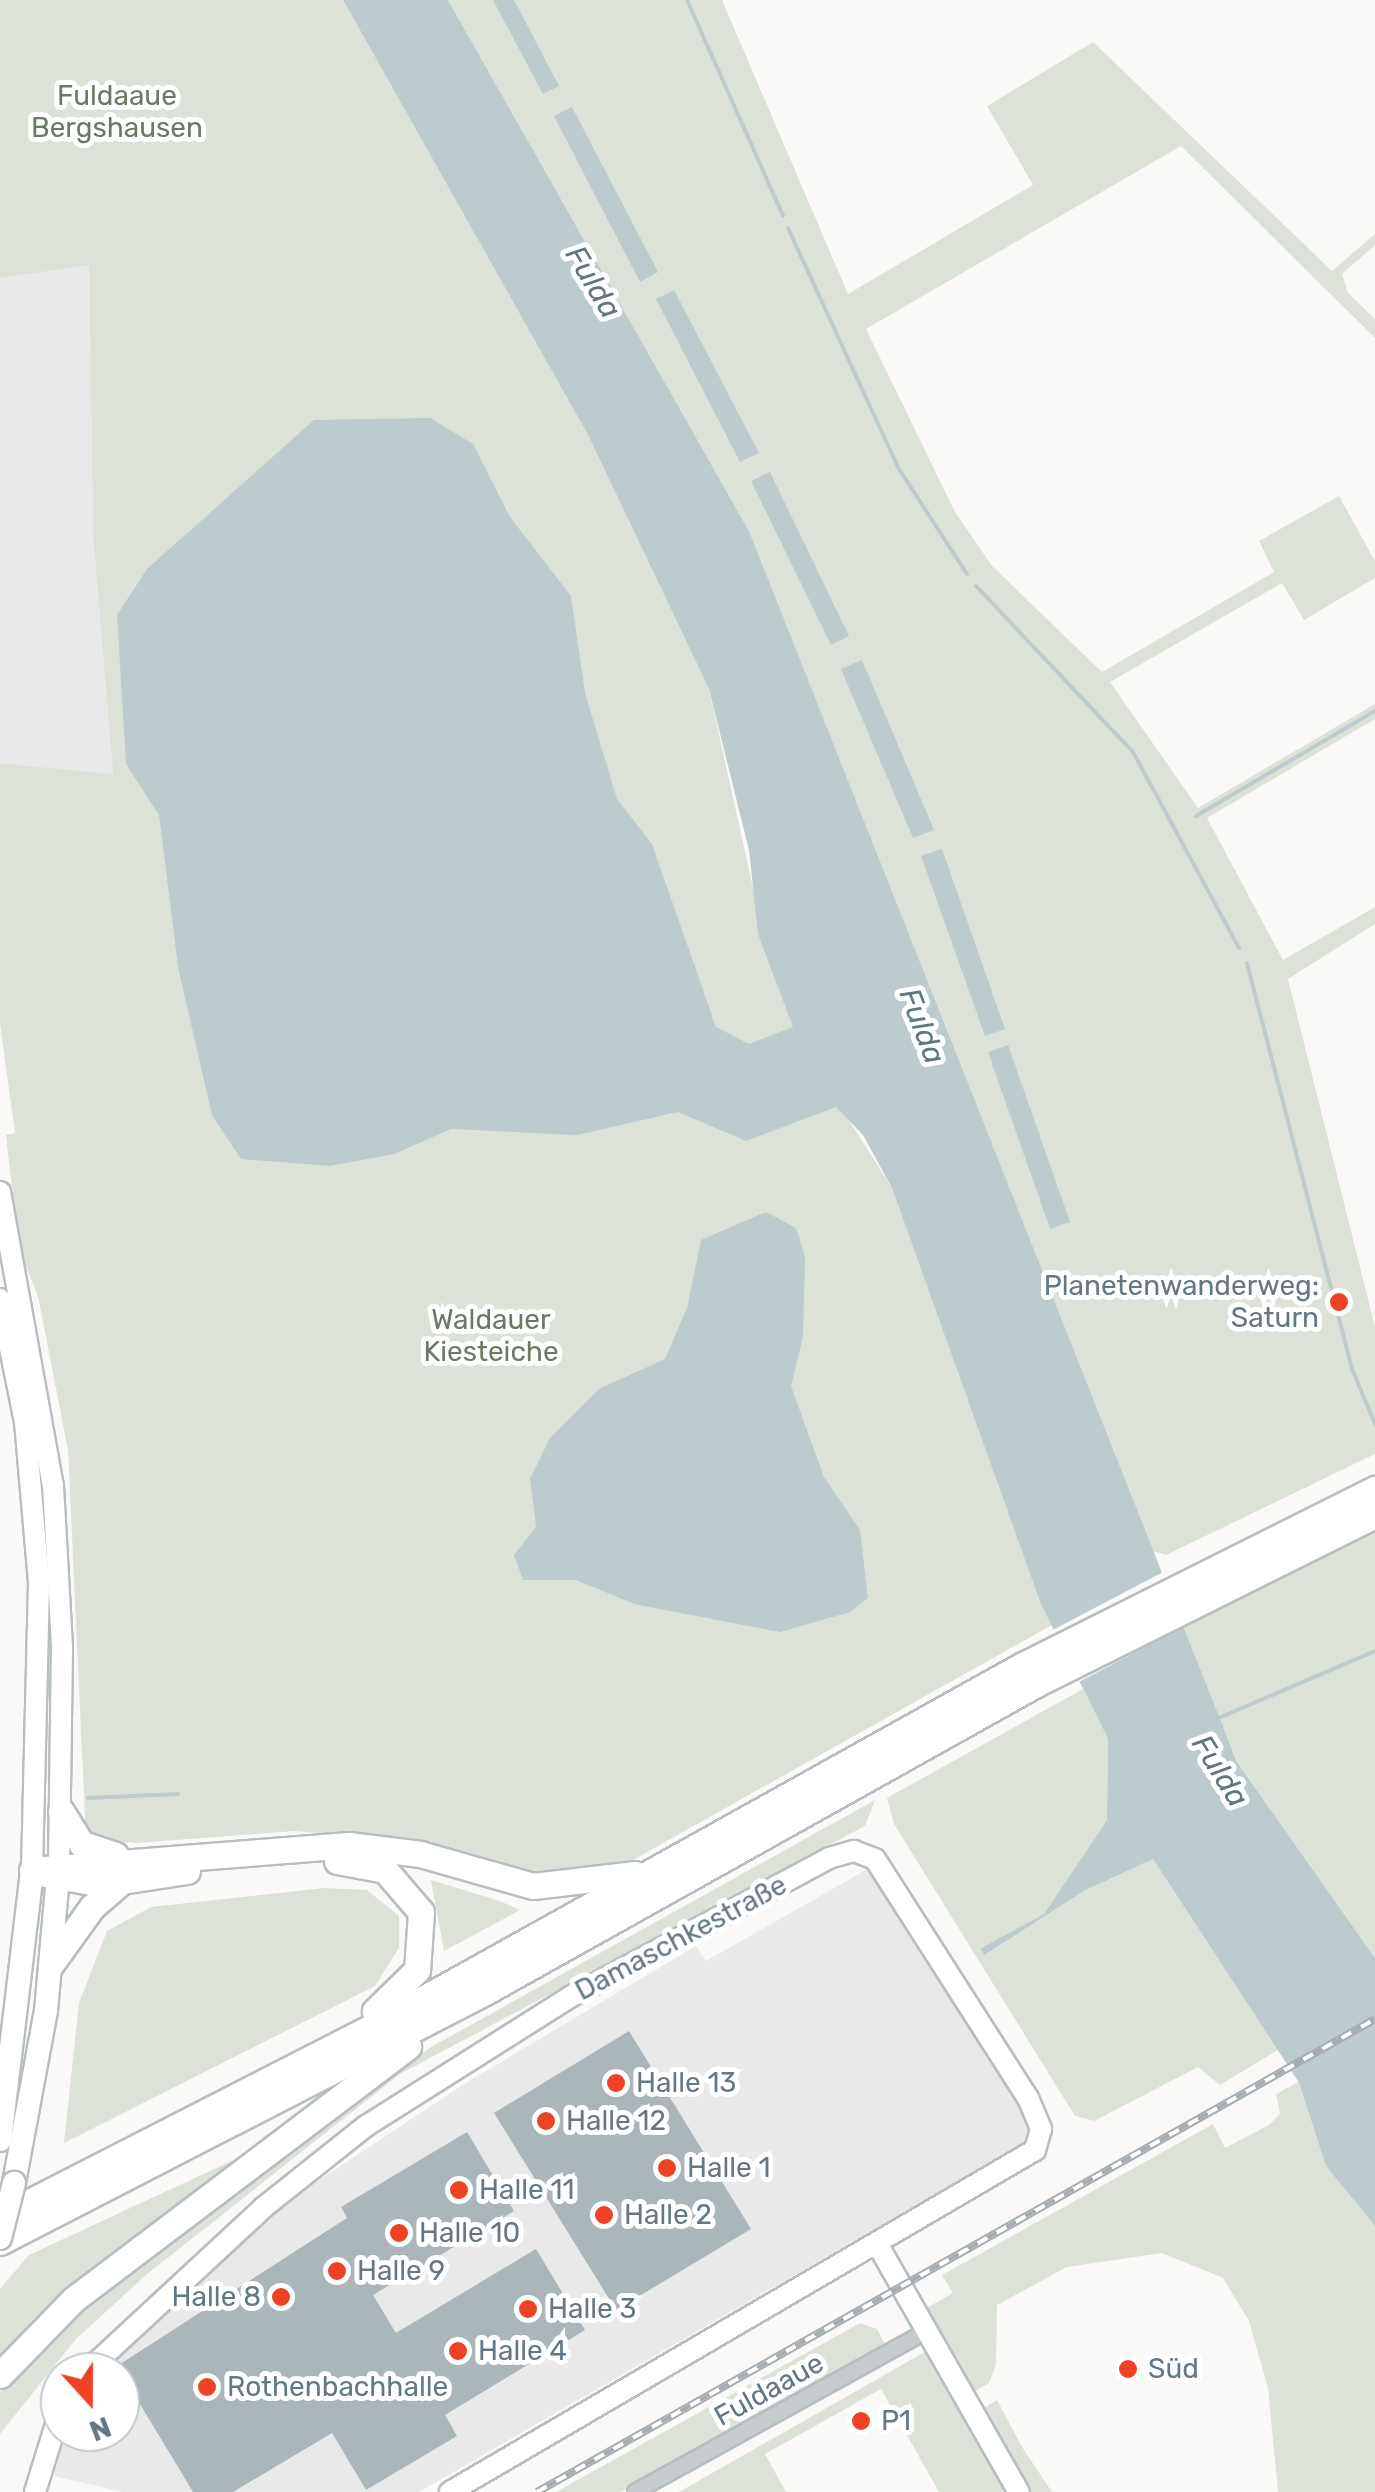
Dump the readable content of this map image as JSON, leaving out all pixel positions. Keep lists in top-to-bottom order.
{
  "streets": {
    "street": ["Damaschkestraße", "Fuldaaue"]
  },
  "water": ["Fulda"],
  "parks": ["Fuldaaue Bergshausen", "Waldauer Kiesteiche"],
  "places": [
    "Planetenwanderweg: Saturn",
    "Halle 13",
    "Halle 12",
    "Halle 1",
    "Halle 11",
    "Halle 2",
    "Halle 10",
    "Halle 9",
    "Halle 8",
    "Halle 3",
    "Halle 4",
    "Süd",
    "Rothenbachhalle",
    "P1"
  ],
  "north": "bottom"
}
